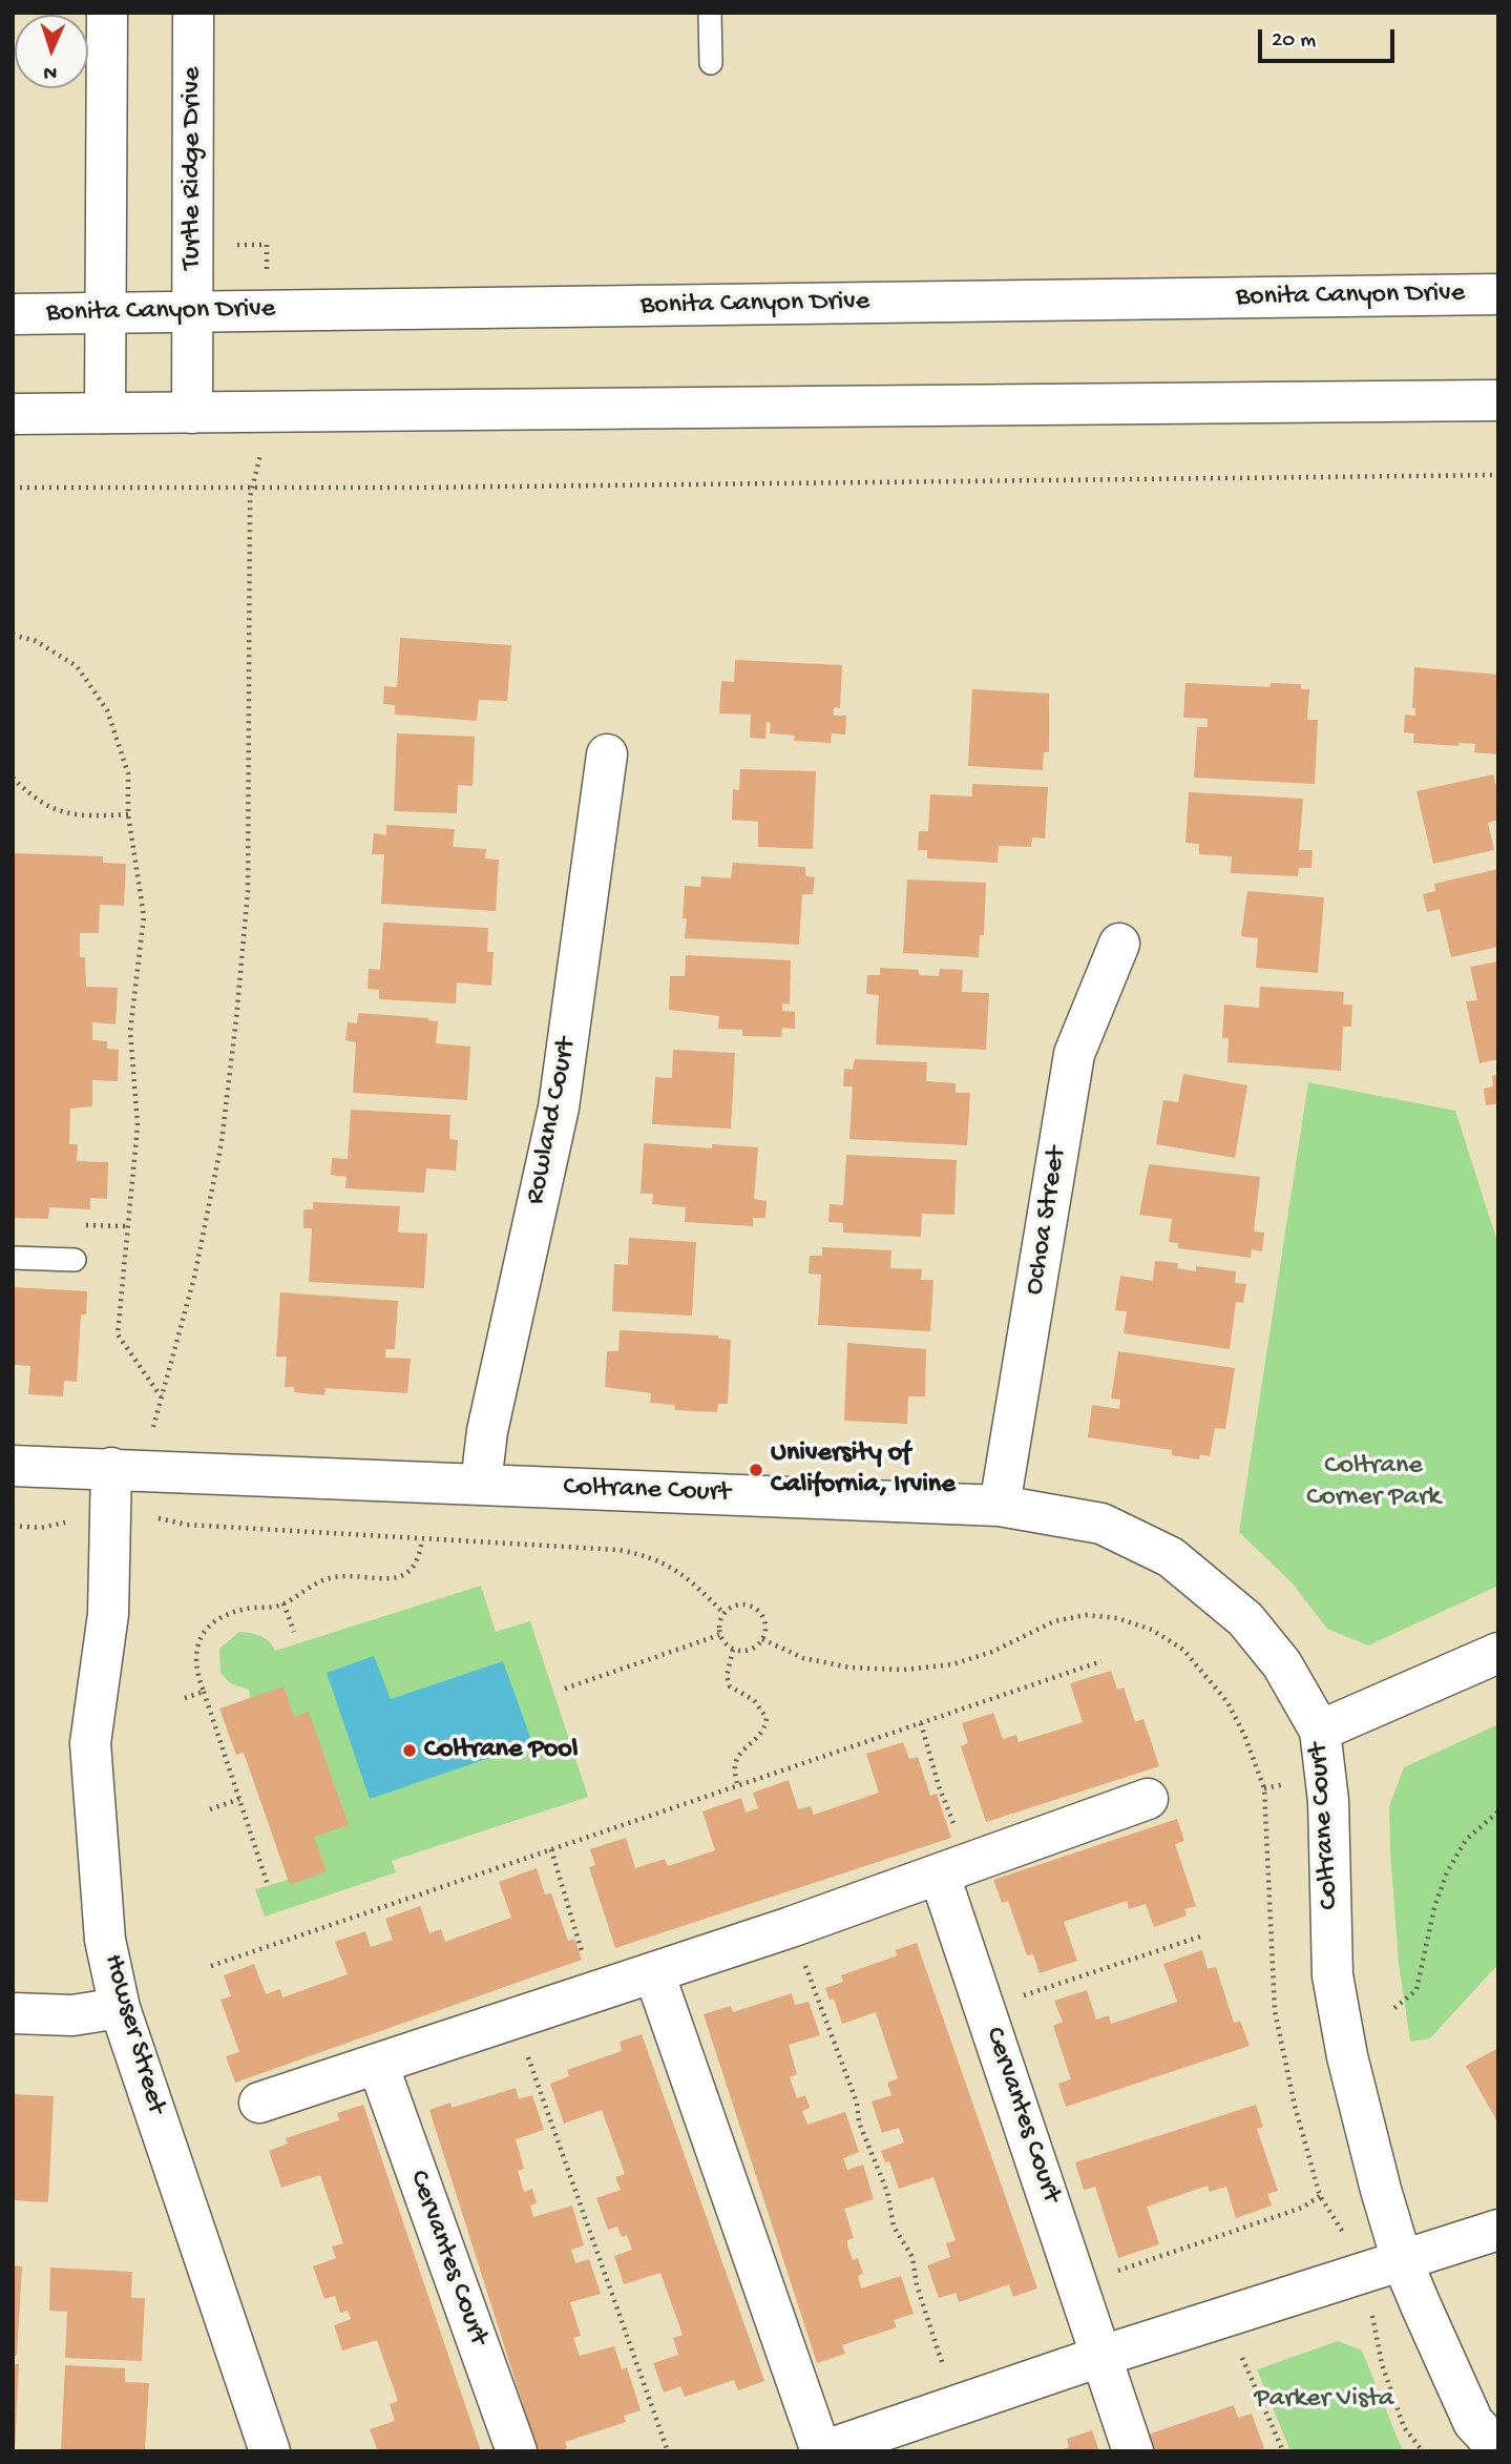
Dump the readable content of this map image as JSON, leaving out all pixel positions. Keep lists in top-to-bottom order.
{
  "streets": {
    "street": [
      "Turtle Ridge Drive",
      "Bonita Canyon Drive",
      "Rowland Court",
      "Ochoa Street",
      "Coltrane Court",
      "Howser Street",
      "Cervantes Court"
    ]
  },
  "crossings": [
    ["Turtle Ridge Drive", "Bonita Canyon Drive"],
    ["Rowland Court", "Coltrane Court"],
    ["Ochoa Street", "Coltrane Court"],
    ["Coltrane Court", "Howser Street"]
  ],
  "parks": ["Coltrane Corner Park", "Parker Vista"],
  "places": ["University of California, Irvine", "Coltrane Pool"],
  "scale_bar": "20 m",
  "north": "bottom"
}
